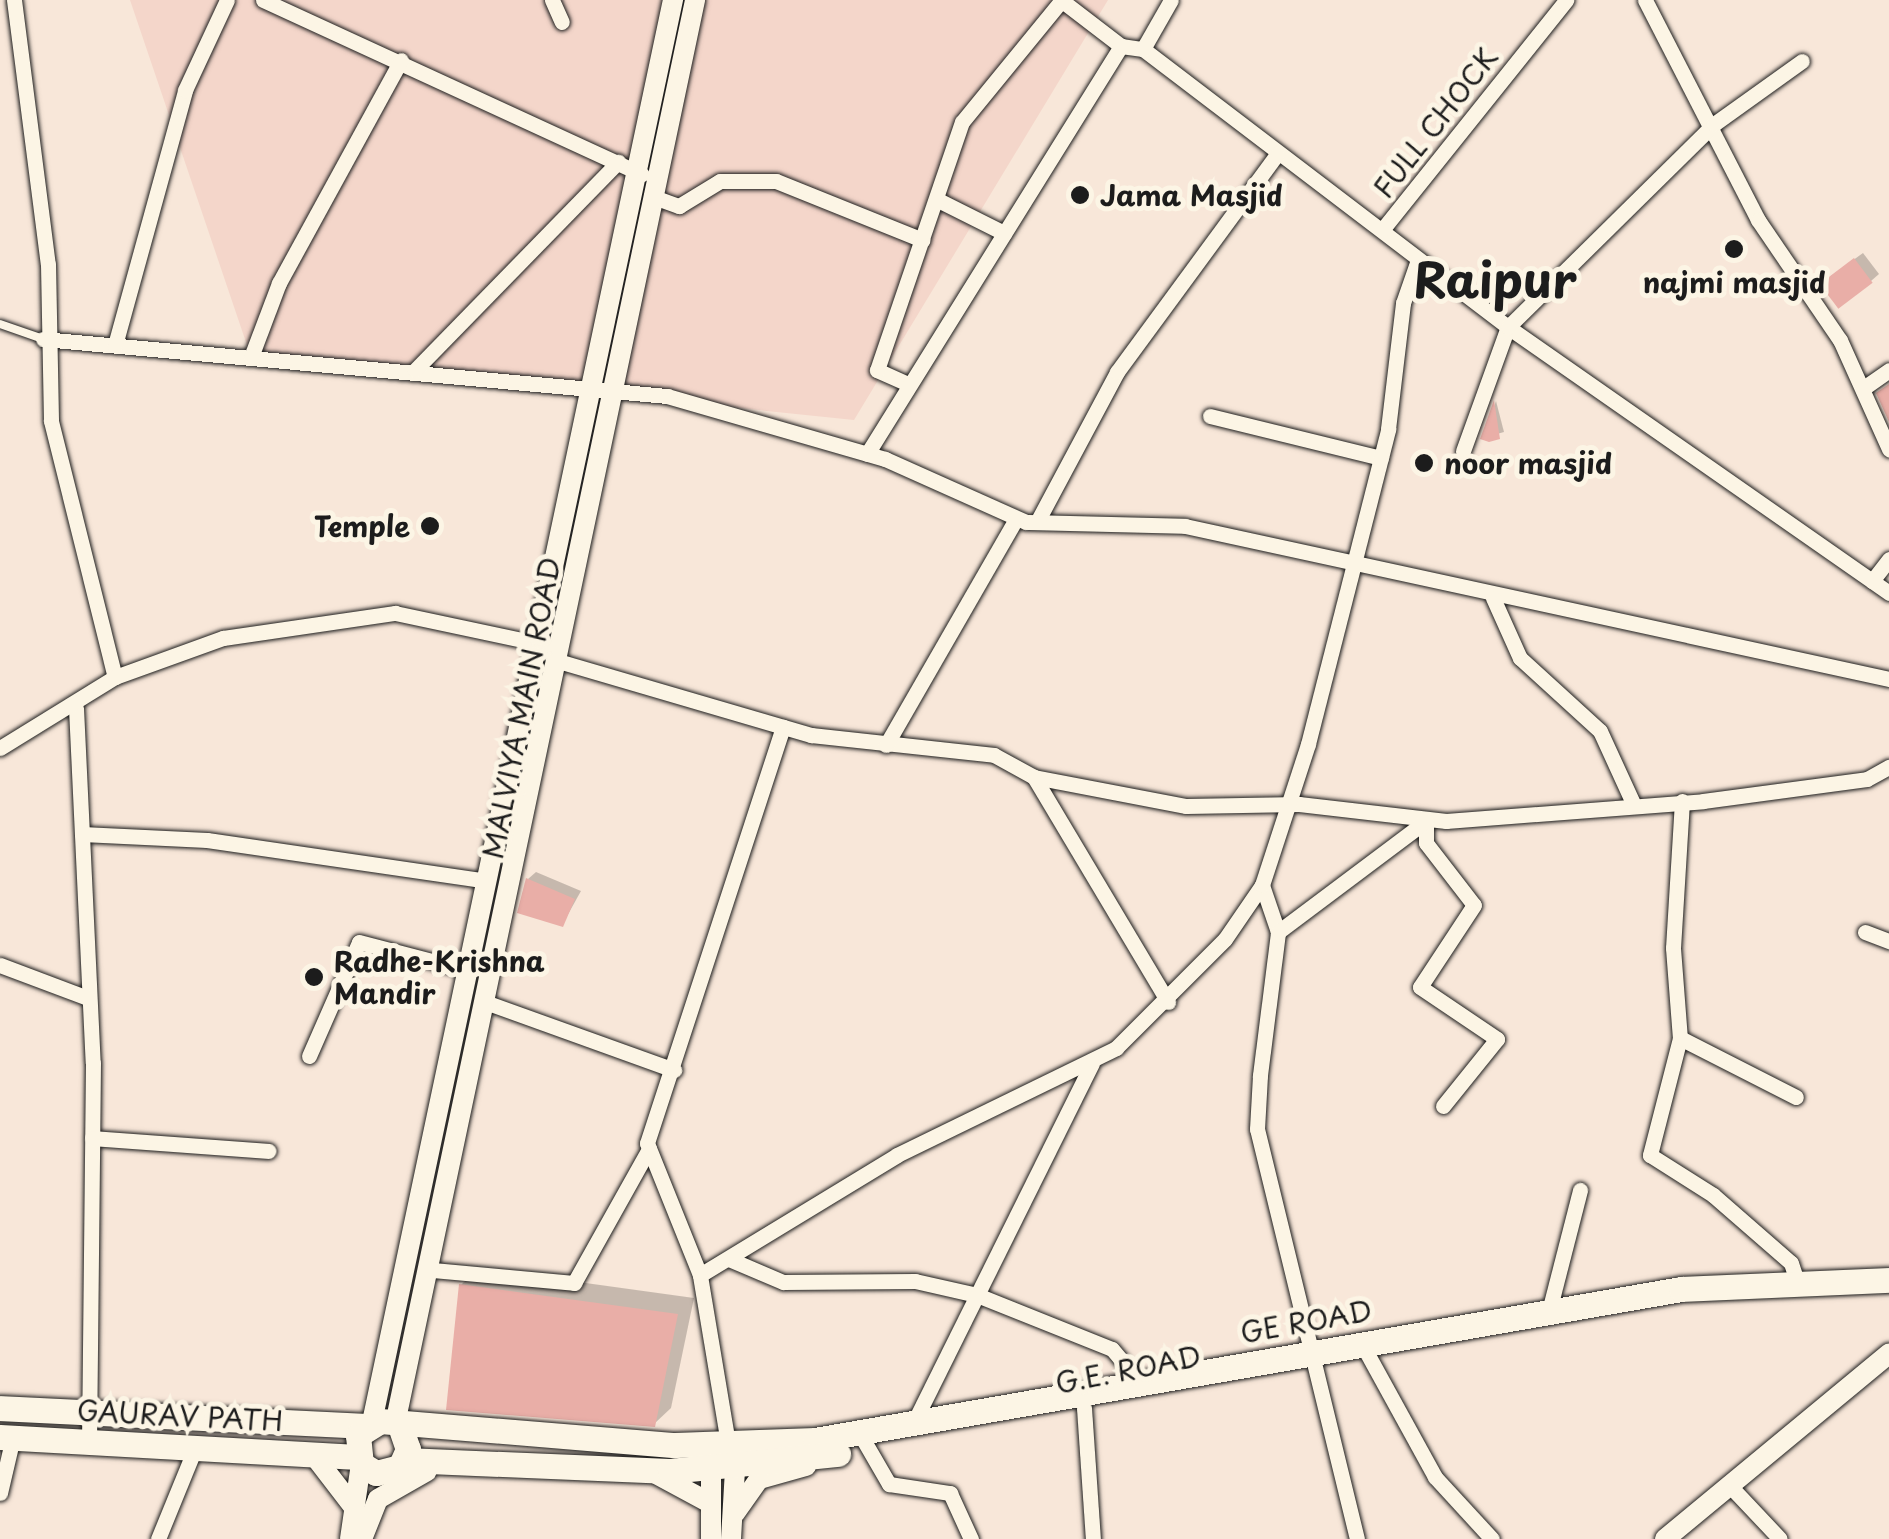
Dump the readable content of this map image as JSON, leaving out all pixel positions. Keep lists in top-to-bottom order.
{
  "streets": {
    "main road": ["GE ROAD", "G.E. ROAD", "GAURAV PATH"],
    "street": ["FULL CHOCK", "MALVIYA MAIN ROAD"]
  },
  "crossings": [
    ["GE ROAD", "G.E. ROAD"]
  ],
  "districts": ["Raipur"],
  "places": [
    "Jama Masjid",
    "najmi masjid",
    "noor masjid",
    "Temple",
    "Radhe-Krishna Mandir"
  ]
}
